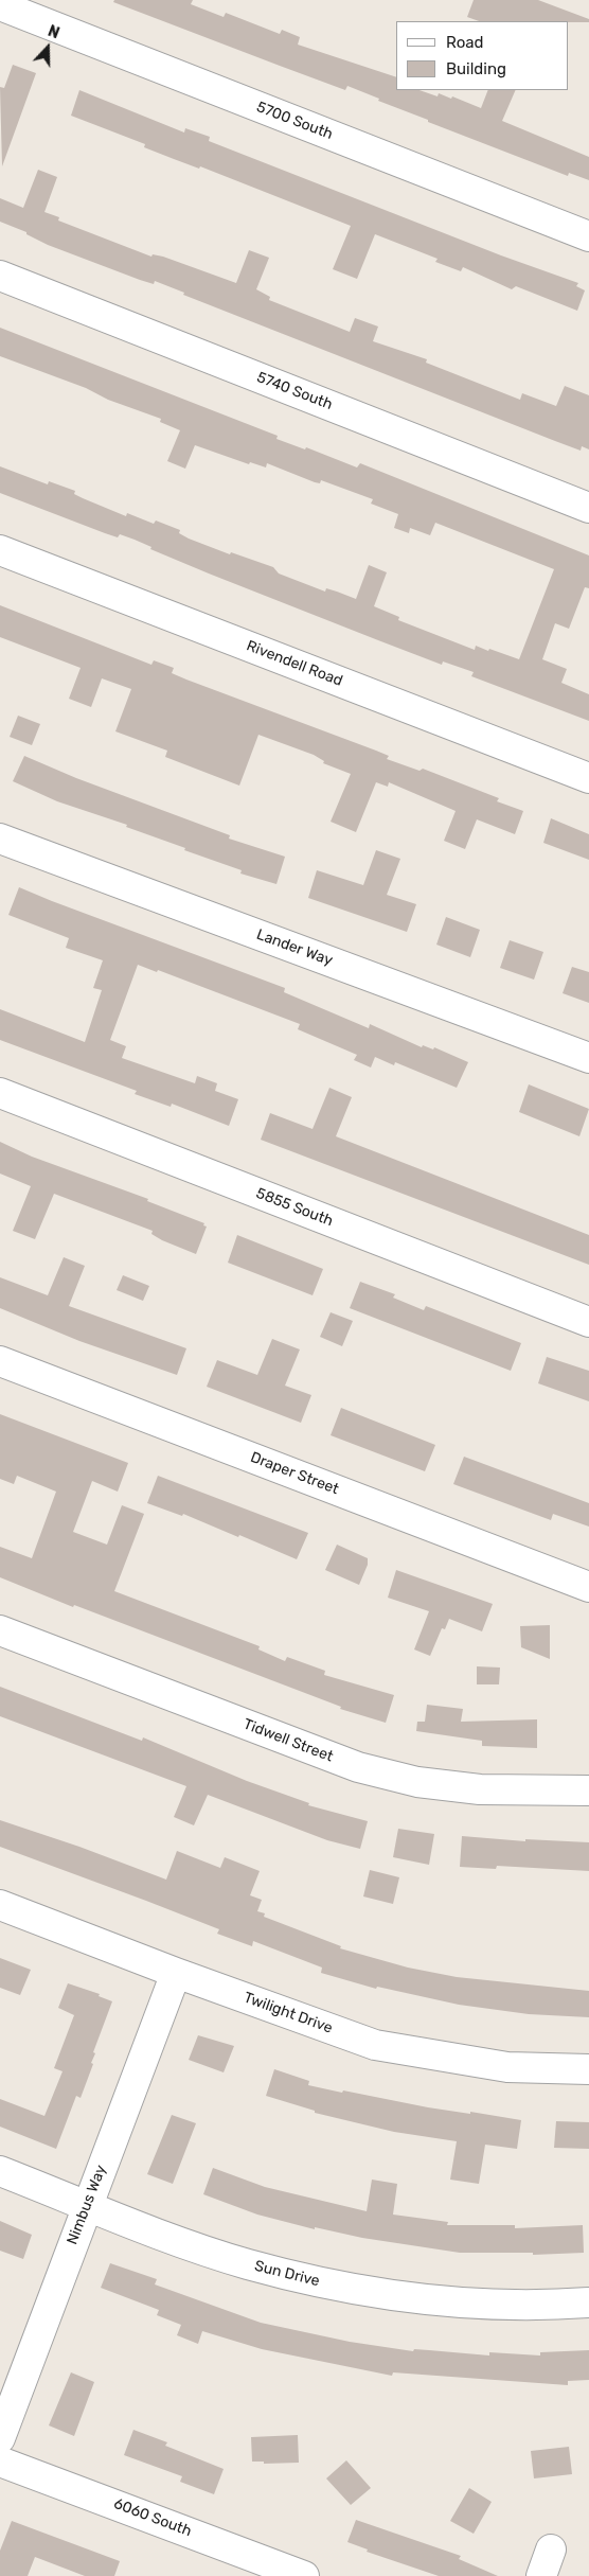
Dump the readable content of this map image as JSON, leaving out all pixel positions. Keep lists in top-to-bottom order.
{
  "streets": {
    "street": [
      "5700 South",
      "5740 South",
      "Rivendell Road",
      "Lander Way",
      "5855 South",
      "Draper Street",
      "Tidwell Street",
      "Twilight Drive",
      "Nimbus Way",
      "Sun Drive",
      "6060 South"
    ]
  },
  "crossings": [
    ["Twilight Drive", "Nimbus Way"],
    ["Nimbus Way", "Sun Drive"]
  ],
  "legend": ["Road", "Building"],
  "north": "top"
}
